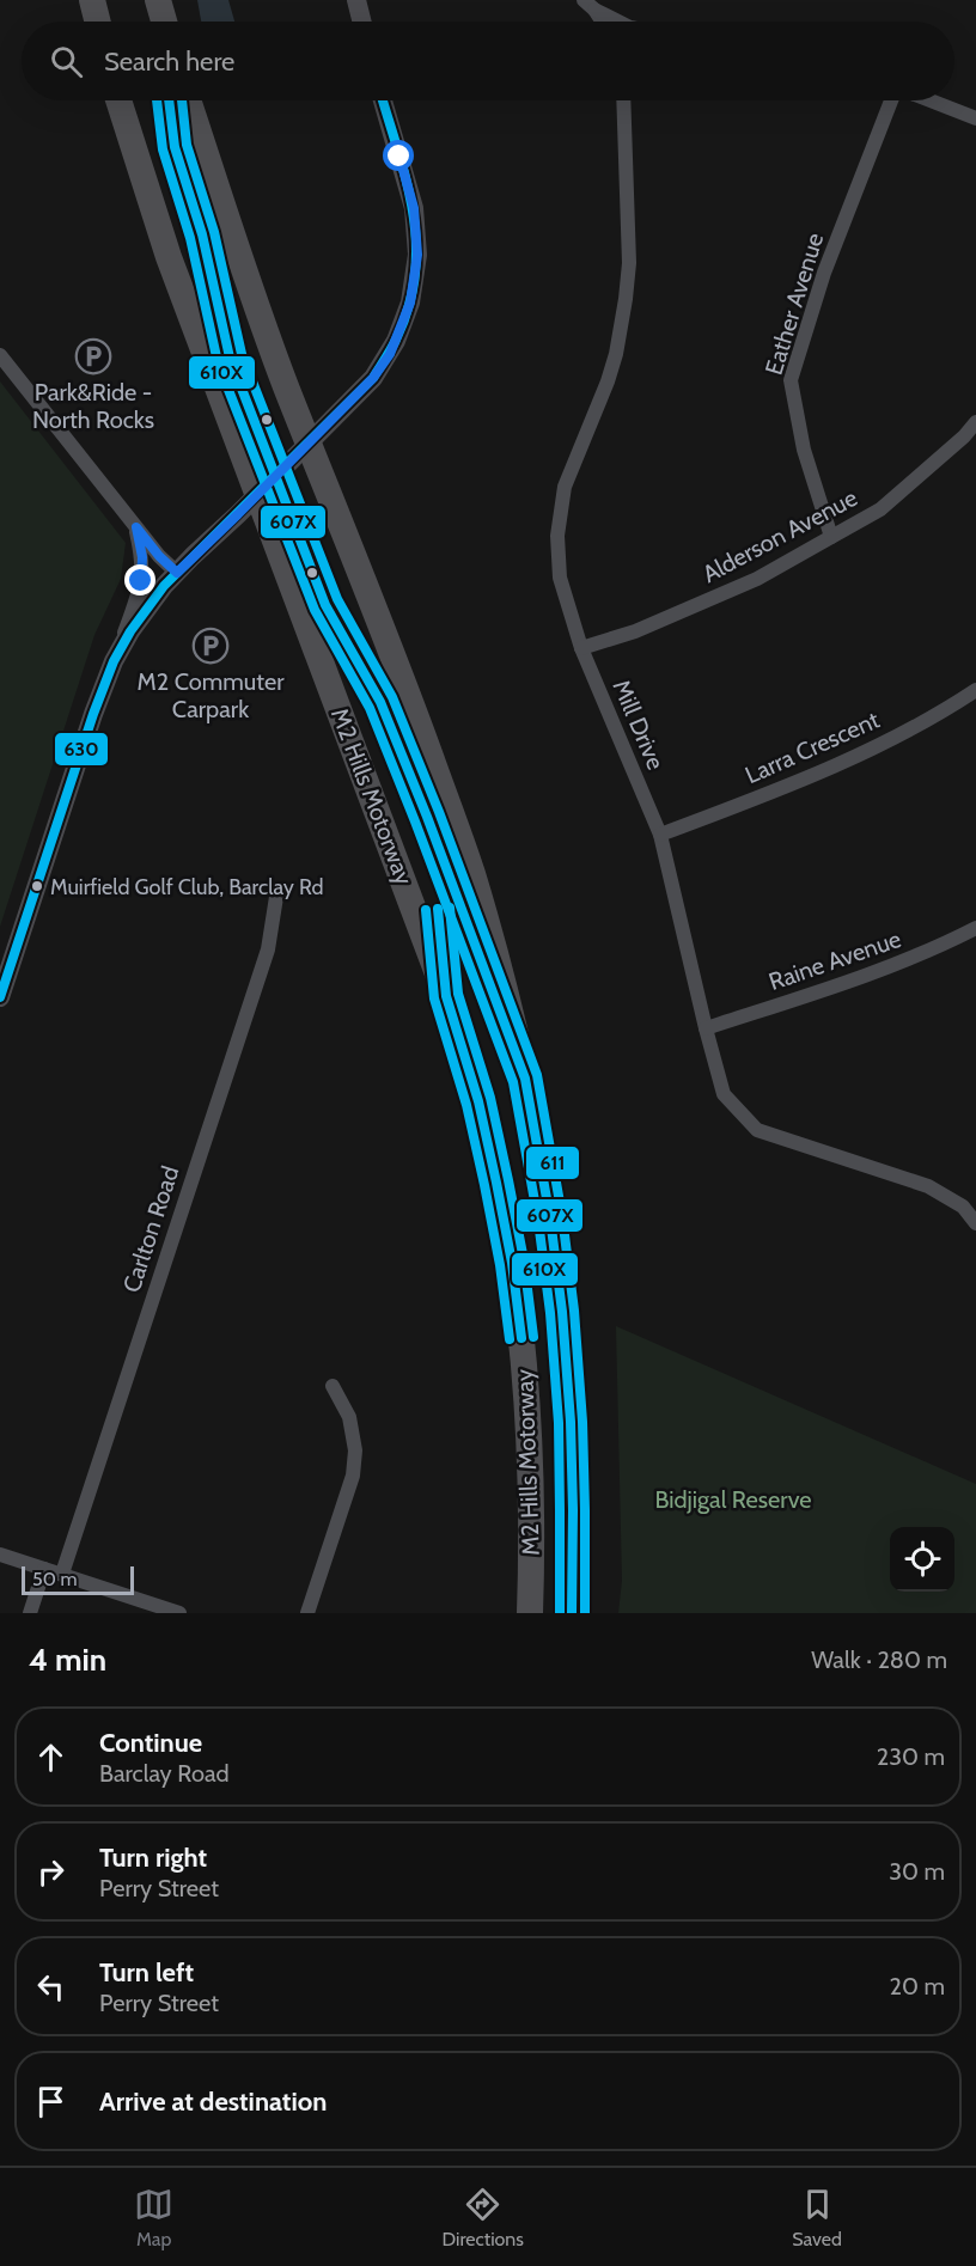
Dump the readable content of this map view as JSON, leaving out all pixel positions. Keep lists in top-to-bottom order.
{
  "streets": {
    "highway": ["M2 Hills Motorway"],
    "street": [
      "Eather Avenue",
      "Alderson Avenue",
      "Mill Drive",
      "Larra Crescent",
      "Raine Avenue",
      "Carlton Road"
    ]
  },
  "crossings": [
    ["Eather Avenue", "Alderson Avenue"],
    ["Alderson Avenue", "Mill Drive"],
    ["Mill Drive", "Larra Crescent"],
    ["Mill Drive", "Raine Avenue"]
  ],
  "parks": ["Bidjigal Reserve"],
  "places": {
    "parking": ["Park&Ride - North Rocks", "M2 Commuter Carpark"],
    "other": ["Muirfield Golf Club, Barclay Rd"]
  },
  "lines": [
    "transit line 607X",
    "transit line 610X",
    "transit line 611",
    "transit line 630"
  ],
  "scale_bar": "50 m",
  "page": {
    "search": "Search here",
    "scale": "50 m",
    "heading": ["4 min", "Walk · 280 m"],
    "list": [
      ["Continue", "Barclay Road", "230 m"],
      ["Turn right", "Perry Street", "30 m"],
      ["Turn left", "Perry Street", "20 m"],
      "Arrive at destination"
    ],
    "nav": ["Map", "Directions", "Saved"]
  }
}
